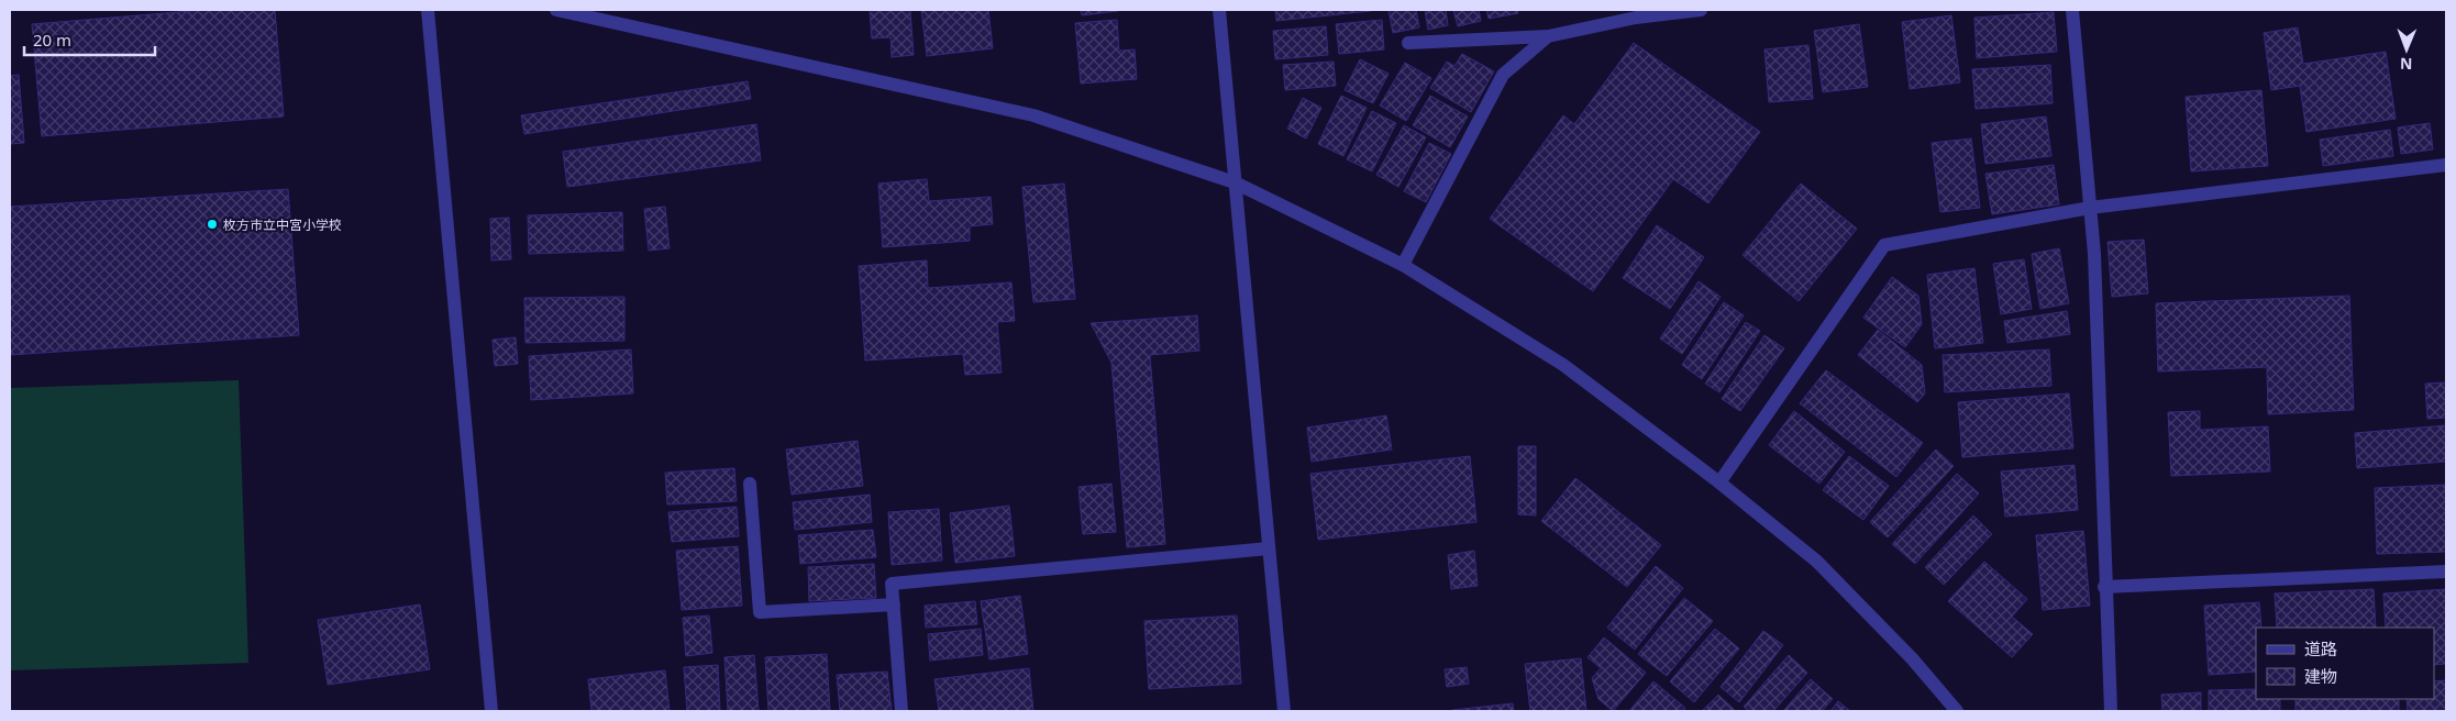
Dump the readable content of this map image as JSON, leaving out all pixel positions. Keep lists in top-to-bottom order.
{
  "places": ["枚方市立中宮小学校"],
  "legend": ["道路", "建物"],
  "scale_bar": "20 m",
  "north": "bottom"
}
